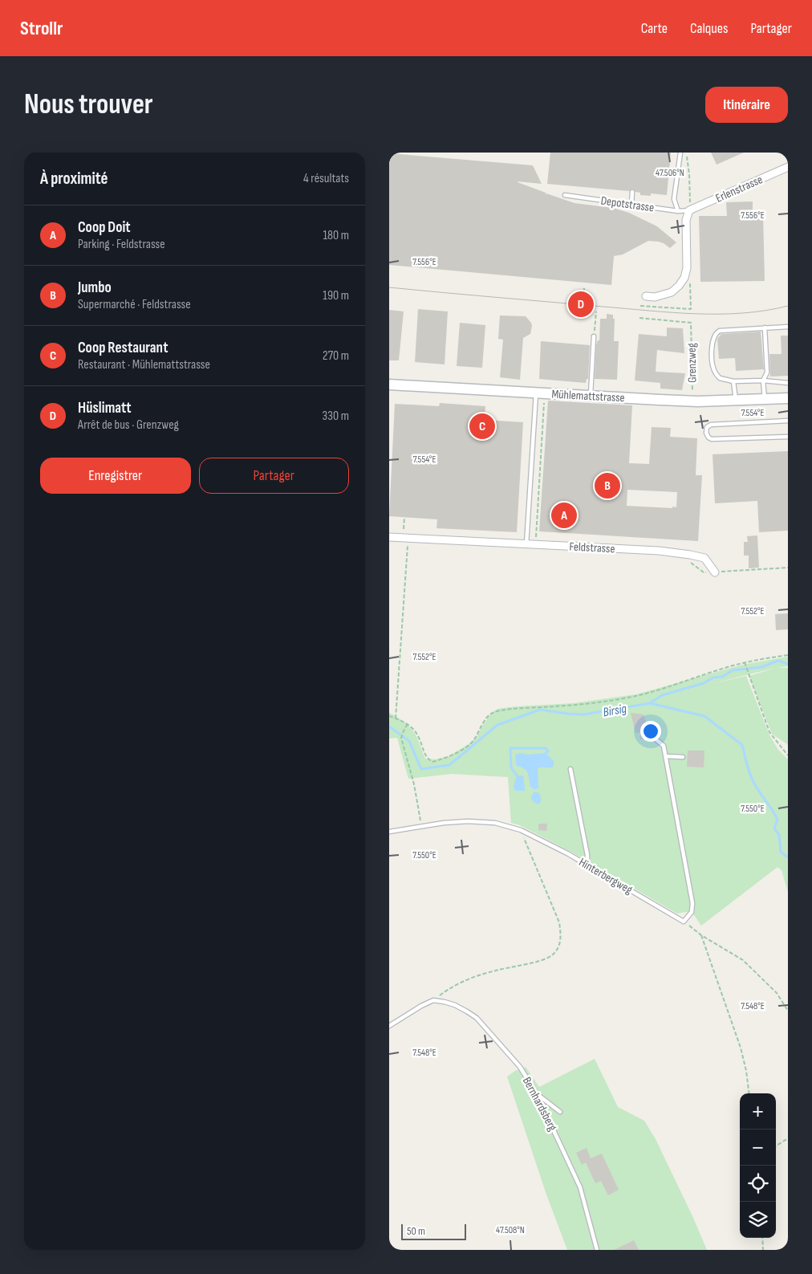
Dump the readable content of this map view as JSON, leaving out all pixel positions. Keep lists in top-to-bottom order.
{
  "streets": {
    "main road": ["Mühlemattstrasse"],
    "street": ["Erlenstrasse", "Feldstrasse"],
    "lane": ["Depotstrasse", "Hinterbergweg", "Bernhardsberg"],
    "path": ["Grenzweg"]
  },
  "crossings": [
    ["Erlenstrasse", "Depotstrasse"],
    ["Grenzweg", "Mühlemattstrasse"]
  ],
  "water": ["Birsig"],
  "scale_bar": "50 m",
  "page": {
    "header": "Strollr",
    "nav": ["Carte", "Calques", "Partager"],
    "buttons": [
      "Itinéraire",
      ["Enregistrer", "Partager"]
    ],
    "title": "Nous trouver",
    "heading": ["À proximité", "4 résultats"],
    "list": [
      {
        "mark": "A",
        "name": "Coop Doit",
        "note": "Parking · Feldstrasse",
        "value": "180 m"
      },
      {
        "mark": "B",
        "name": "Jumbo",
        "note": "Supermarché · Feldstrasse",
        "value": "190 m"
      },
      {
        "mark": "C",
        "name": "Coop Restaurant",
        "note": "Restaurant · Mühlemattstrasse",
        "value": "270 m"
      },
      {
        "mark": "D",
        "name": "Hüslimatt",
        "note": "Arrêt de bus · Grenzweg",
        "value": "330 m"
      }
    ],
    "pins": [
      "D",
      "C",
      "B",
      "A"
    ],
    "map_buttons": ["+", "−"],
    "scale": "50 m"
  },
  "coordinates": [
    "47.506°N",
    "7.556°E",
    "7.554°E",
    "7.552°E",
    "7.550°E",
    "7.548°E",
    "47.508°N"
  ]
}
